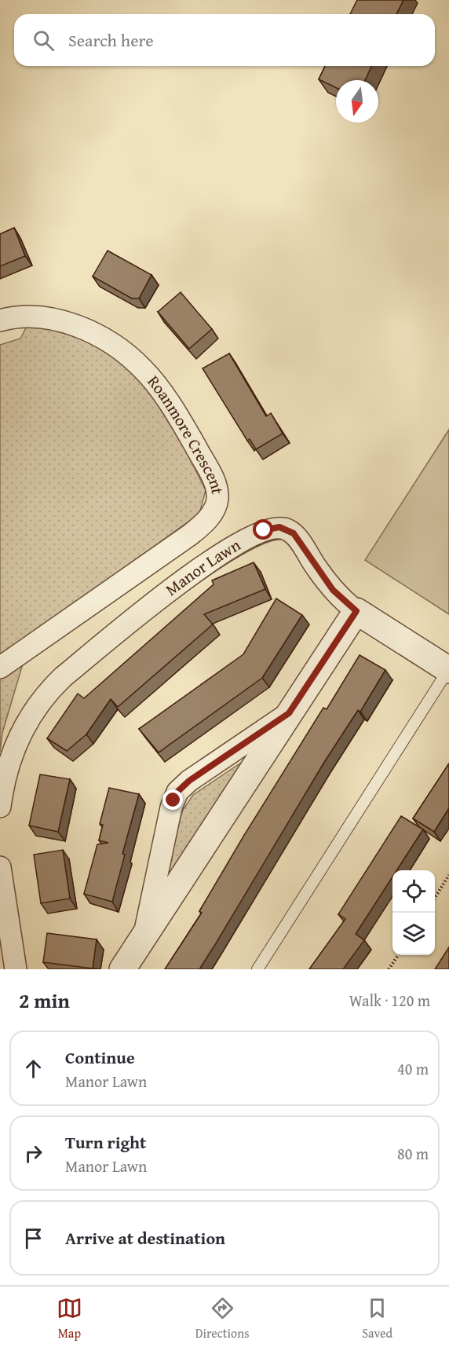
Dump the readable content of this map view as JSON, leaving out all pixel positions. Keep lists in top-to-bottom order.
{
  "streets": {
    "street": ["Roanmore Crescent", "Manor Lawn"]
  },
  "north": "bottom",
  "page": {
    "search": "Search here",
    "heading": ["2 min", "Walk · 120 m"],
    "list": [
      ["Continue", "Manor Lawn", "40 m"],
      ["Turn right", "Manor Lawn", "80 m"],
      "Arrive at destination"
    ],
    "nav": ["Map", "Directions", "Saved"]
  }
}
